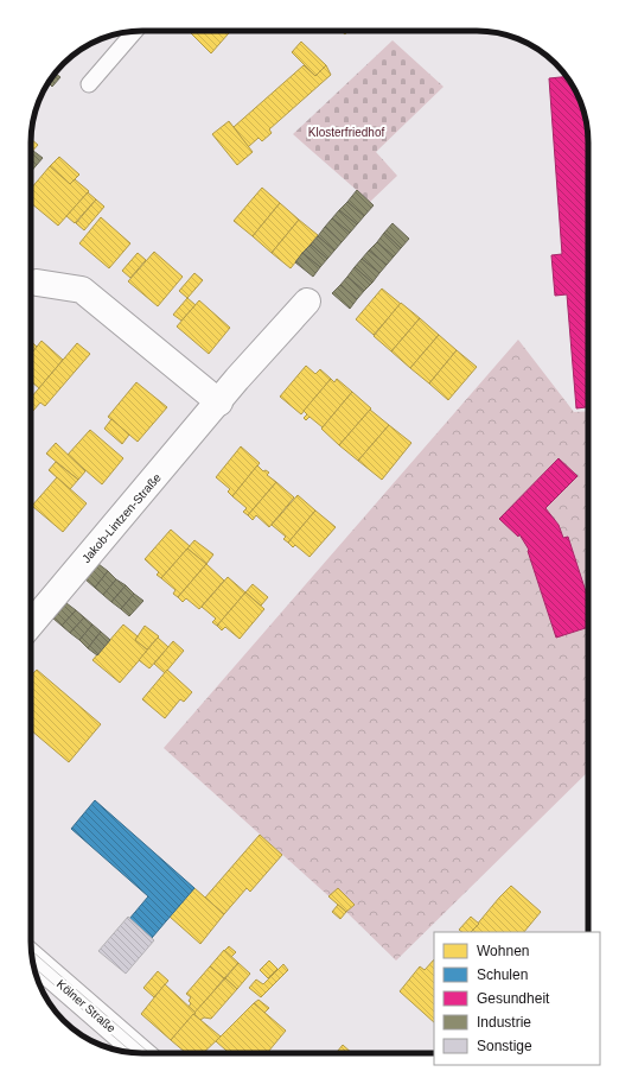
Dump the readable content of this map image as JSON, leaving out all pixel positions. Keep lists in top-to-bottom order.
{
  "streets": {
    "street": ["Jakob-Lintzen-Straße", "Kölner Straße"]
  },
  "parks": ["Klosterfriedhof"],
  "legend": [
    "Wohnen",
    "Schulen",
    "Gesundheit",
    "Industrie",
    "Sonstige"
  ]
}
